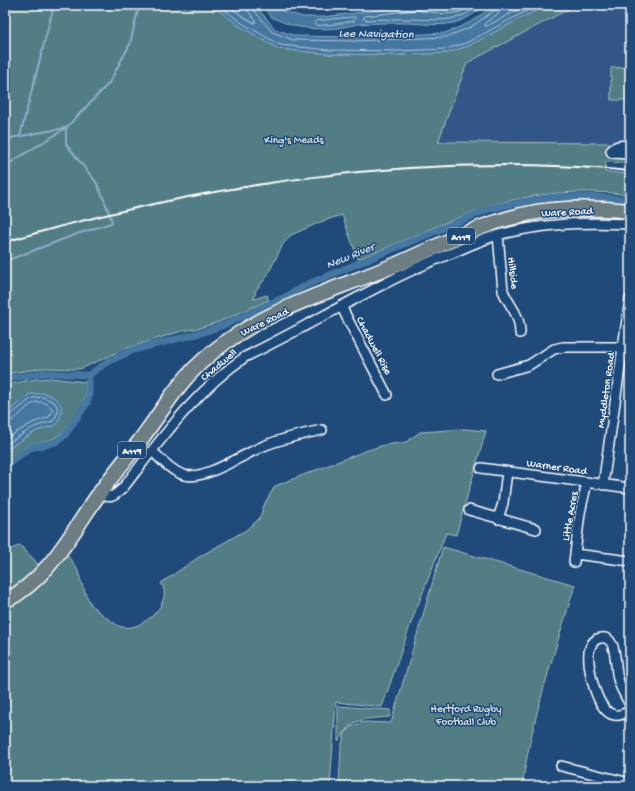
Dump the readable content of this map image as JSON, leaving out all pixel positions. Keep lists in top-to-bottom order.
{
  "streets": {
    "main road": ["Ware Road", "A119"],
    "street": [
      "Hillside",
      "Chadwell Rise",
      "Chadwell",
      "Myddleton Road",
      "Warner Road",
      "Little Acres"
    ]
  },
  "crossings": [
    ["Ware Road", "Chadwell"],
    ["Hillside", "Chadwell"],
    ["Chadwell Rise", "Chadwell"],
    ["Myddleton Road", "Warner Road"],
    ["Warner Road", "Little Acres"]
  ],
  "water": ["Lee Navigation", "New River"],
  "parks": ["King's Meads", "Hertford Rugby Football Club"]
}
